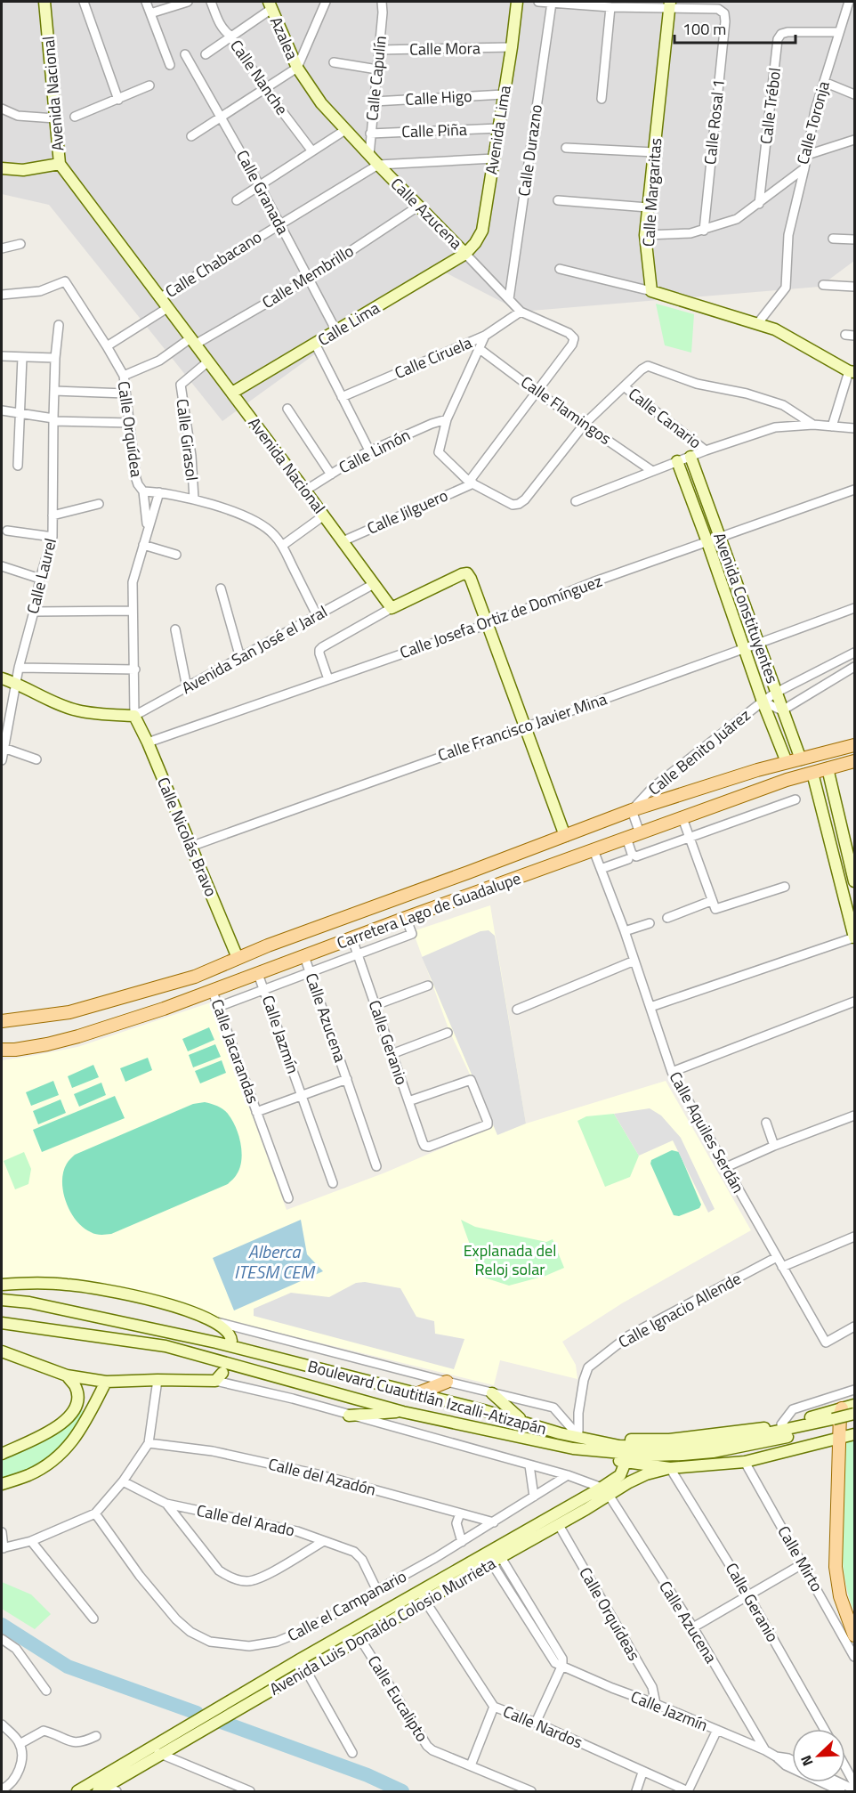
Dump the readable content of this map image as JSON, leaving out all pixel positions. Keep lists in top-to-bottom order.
{
  "streets": {
    "main road": ["Carretera Lago de Guadalupe"],
    "street": [
      "Azalea",
      "Calle Mora",
      "Calle Nanche",
      "Calle Capulín",
      "Avenida Nacional",
      "Calle Higo",
      "Calle Trébol",
      "Calle Rosal 1",
      "Calle Toronja",
      "Avenida Lima",
      "Calle Piña",
      "Calle Durazno",
      "Calle Granada",
      "Calle Margaritas",
      "Calle Azucena",
      "Calle Chabacano",
      "Calle Membrillo",
      "Calle Lima",
      "Calle Ciruela",
      "Calle Flamingos",
      "Calle Canario",
      "Calle Orquídea",
      "Calle Girasol",
      "Calle Limón",
      "Calle Jilguero",
      "Calle Laurel",
      "Avenida Constituyentes",
      "Calle Josefa Ortiz de Domínguez",
      "Avenida San José el Jaral",
      "Calle Francisco Javier Mina",
      "Calle Benito Juárez",
      "Calle Nicolás Bravo",
      "Calle Jazmín",
      "Calle Geranio",
      "Calle Jacarandas",
      "Calle Aquiles Serdán",
      "Calle Ignacio Allende",
      "Boulevard Cuautitlán Izcalli-Atizapán",
      "Calle del Azadón",
      "Calle del Arado",
      "Calle Mirto",
      "Calle el Campanario",
      "Calle Orquídeas",
      "Avenida Luis Donaldo Colosio Murrieta",
      "Calle Eucalipto",
      "Calle Nardos"
    ]
  },
  "crossings": [
    ["Azalea", "Calle Azucena"],
    ["Calle Mora", "Calle Capulín"],
    ["Calle Mora", "Avenida Lima"],
    ["Calle Capulín", "Calle Higo"],
    ["Calle Capulín", "Calle Piña"],
    ["Calle Capulín", "Calle Azucena"],
    ["Avenida Nacional", "Calle Chabacano"],
    ["Avenida Nacional", "Calle Membrillo"],
    ["Avenida Nacional", "Calle Lima"],
    ["Avenida Nacional", "Calle Girasol"],
    ["Avenida Nacional", "Calle Limón"],
    ["Avenida Nacional", "Calle Jilguero"],
    ["Avenida Nacional", "Avenida San José el Jaral"],
    ["Calle Higo", "Avenida Lima"],
    ["Calle Trébol", "Calle Toronja"],
    ["Calle Rosal 1", "Calle Toronja"],
    ["Calle Rosal 1", "Calle Margaritas"],
    ["Calle Toronja", "Calle Margaritas"],
    ["Avenida Lima", "Calle Piña"],
    ["Avenida Lima", "Calle Azucena"],
    ["Avenida Lima", "Calle Lima"],
    ["Calle Durazno", "Calle Azucena"],
    ["Calle Granada", "Calle Chabacano"],
    ["Calle Granada", "Calle Membrillo"],
    ["Calle Granada", "Calle Lima"],
    ["Calle Azucena", "Calle Chabacano"],
    ["Calle Azucena", "Calle Membrillo"],
    ["Calle Azucena", "Calle Lima"],
    ["Calle Azucena", "Calle Ciruela"],
    ["Calle Azucena", "Calle Jilguero"],
    ["Calle Azucena", "Carretera Lago de Guadalupe"],
    ["Calle Azucena", "Calle Jazmín"],
    ["Calle Azucena", "Avenida Luis Donaldo Colosio Murrieta"],
    ["Calle Membrillo", "Calle Orquídea"],
    ["Calle Flamingos", "Calle Jilguero"],
    ["Calle Orquídea", "Avenida San José el Jaral"],
    ["Calle Orquídea", "Calle Nicolás Bravo"],
    ["Avenida Constituyentes", "Calle Josefa Ortiz de Domínguez"],
    ["Avenida Constituyentes", "Calle Francisco Javier Mina"],
    ["Avenida Constituyentes", "Calle Benito Juárez"],
    ["Avenida Constituyentes", "Carretera Lago de Guadalupe"],
    ["Calle Josefa Ortiz de Domínguez", "Calle Nicolás Bravo"],
    ["Avenida San José el Jaral", "Calle Nicolás Bravo"],
    ["Calle Francisco Javier Mina", "Calle Nicolás Bravo"],
    ["Calle Benito Juárez", "Carretera Lago de Guadalupe"],
    ["Calle Nicolás Bravo", "Carretera Lago de Guadalupe"],
    ["Carretera Lago de Guadalupe", "Calle Jazmín"],
    ["Carretera Lago de Guadalupe", "Calle Geranio"],
    ["Carretera Lago de Guadalupe", "Calle Jacarandas"],
    ["Carretera Lago de Guadalupe", "Calle Aquiles Serdán"],
    ["Calle Jazmín", "Calle Orquídeas"],
    ["Calle Jazmín", "Avenida Luis Donaldo Colosio Murrieta"],
    ["Calle Geranio", "Avenida Luis Donaldo Colosio Murrieta"],
    ["Calle Aquiles Serdán", "Calle Ignacio Allende"],
    ["Boulevard Cuautitlán Izcalli-Atizapán", "Avenida Luis Donaldo Colosio Murrieta"],
    ["Calle del Azadón", "Calle el Campanario"],
    ["Calle del Arado", "Calle el Campanario"],
    ["Calle Orquídeas", "Avenida Luis Donaldo Colosio Murrieta"],
    ["Avenida Luis Donaldo Colosio Murrieta", "Calle Eucalipto"],
    ["Avenida Luis Donaldo Colosio Murrieta", "Calle Nardos"]
  ],
  "water": ["Alberca ITESM CEM"],
  "parks": ["Explanada del Reloj solar"],
  "scale_bar": "100 m",
  "north": "bottom left"
}
